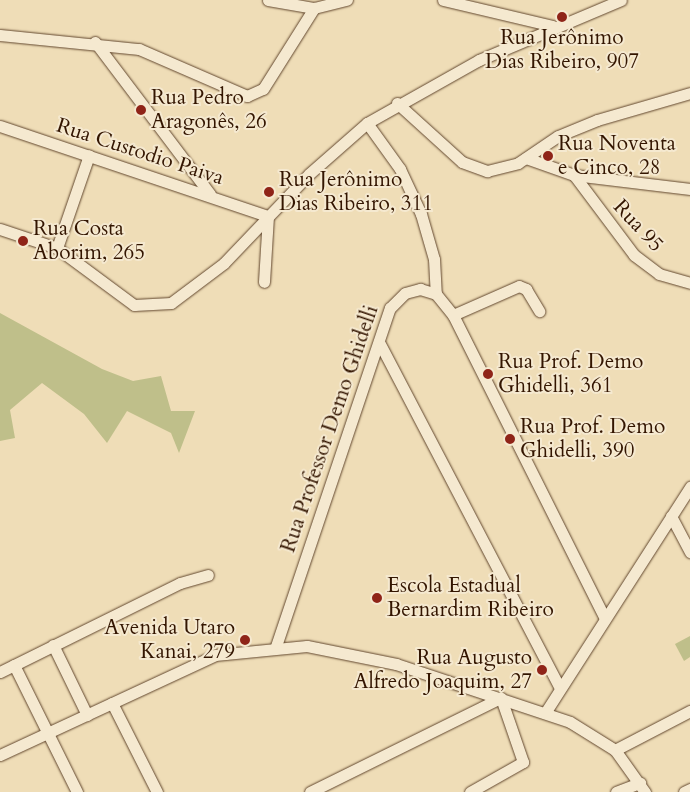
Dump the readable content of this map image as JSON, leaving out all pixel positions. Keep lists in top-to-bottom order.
{
  "streets": {
    "street": ["Rua Custodio Paiva", "Rua 95", "Rua Professor Demo Ghidelli"]
  },
  "places": [
    "Rua Jerônimo Dias Ribeiro, 907",
    "Rua Pedro Aragonês, 26",
    "Rua Noventa e Cinco, 28",
    "Rua Jerônimo Dias Ribeiro, 311",
    "Rua Costa Aborim, 265",
    "Rua Prof. Demo Ghidelli, 361",
    "Rua Prof. Demo Ghidelli, 390",
    "Escola Estadual Bernardim Ribeiro",
    "Avenida Utaro Kanai, 279",
    "Rua Augusto Alfredo Joaquim, 27"
  ]
}
